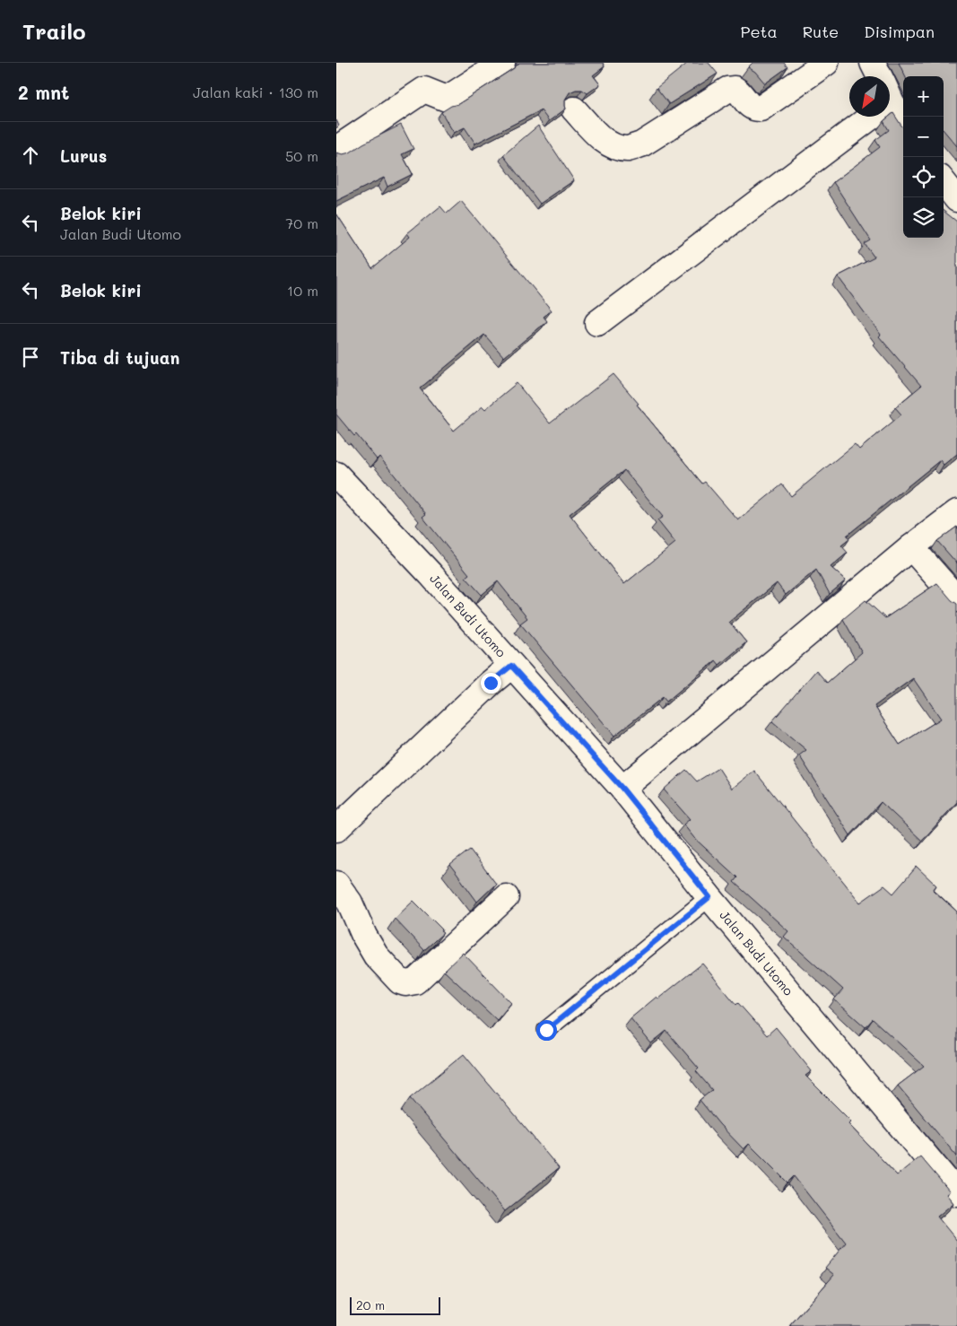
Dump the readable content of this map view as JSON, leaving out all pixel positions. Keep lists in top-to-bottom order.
{
  "streets": {
    "street": ["Jalan Budi Utomo"]
  },
  "scale_bar": "20 m",
  "north": "bottom left",
  "page": {
    "header": "Trailo",
    "nav": ["Peta", "Rute", "Disimpan"],
    "heading": ["2 mnt", "Jalan kaki · 130 m"],
    "map_buttons": ["+", "−"],
    "list": [
      ["Lurus", "50 m"],
      ["Belok kiri", "Jalan Budi Utomo", "70 m"],
      ["Belok kiri", "10 m"],
      "Tiba di tujuan"
    ],
    "scale": "20 m"
  }
}
